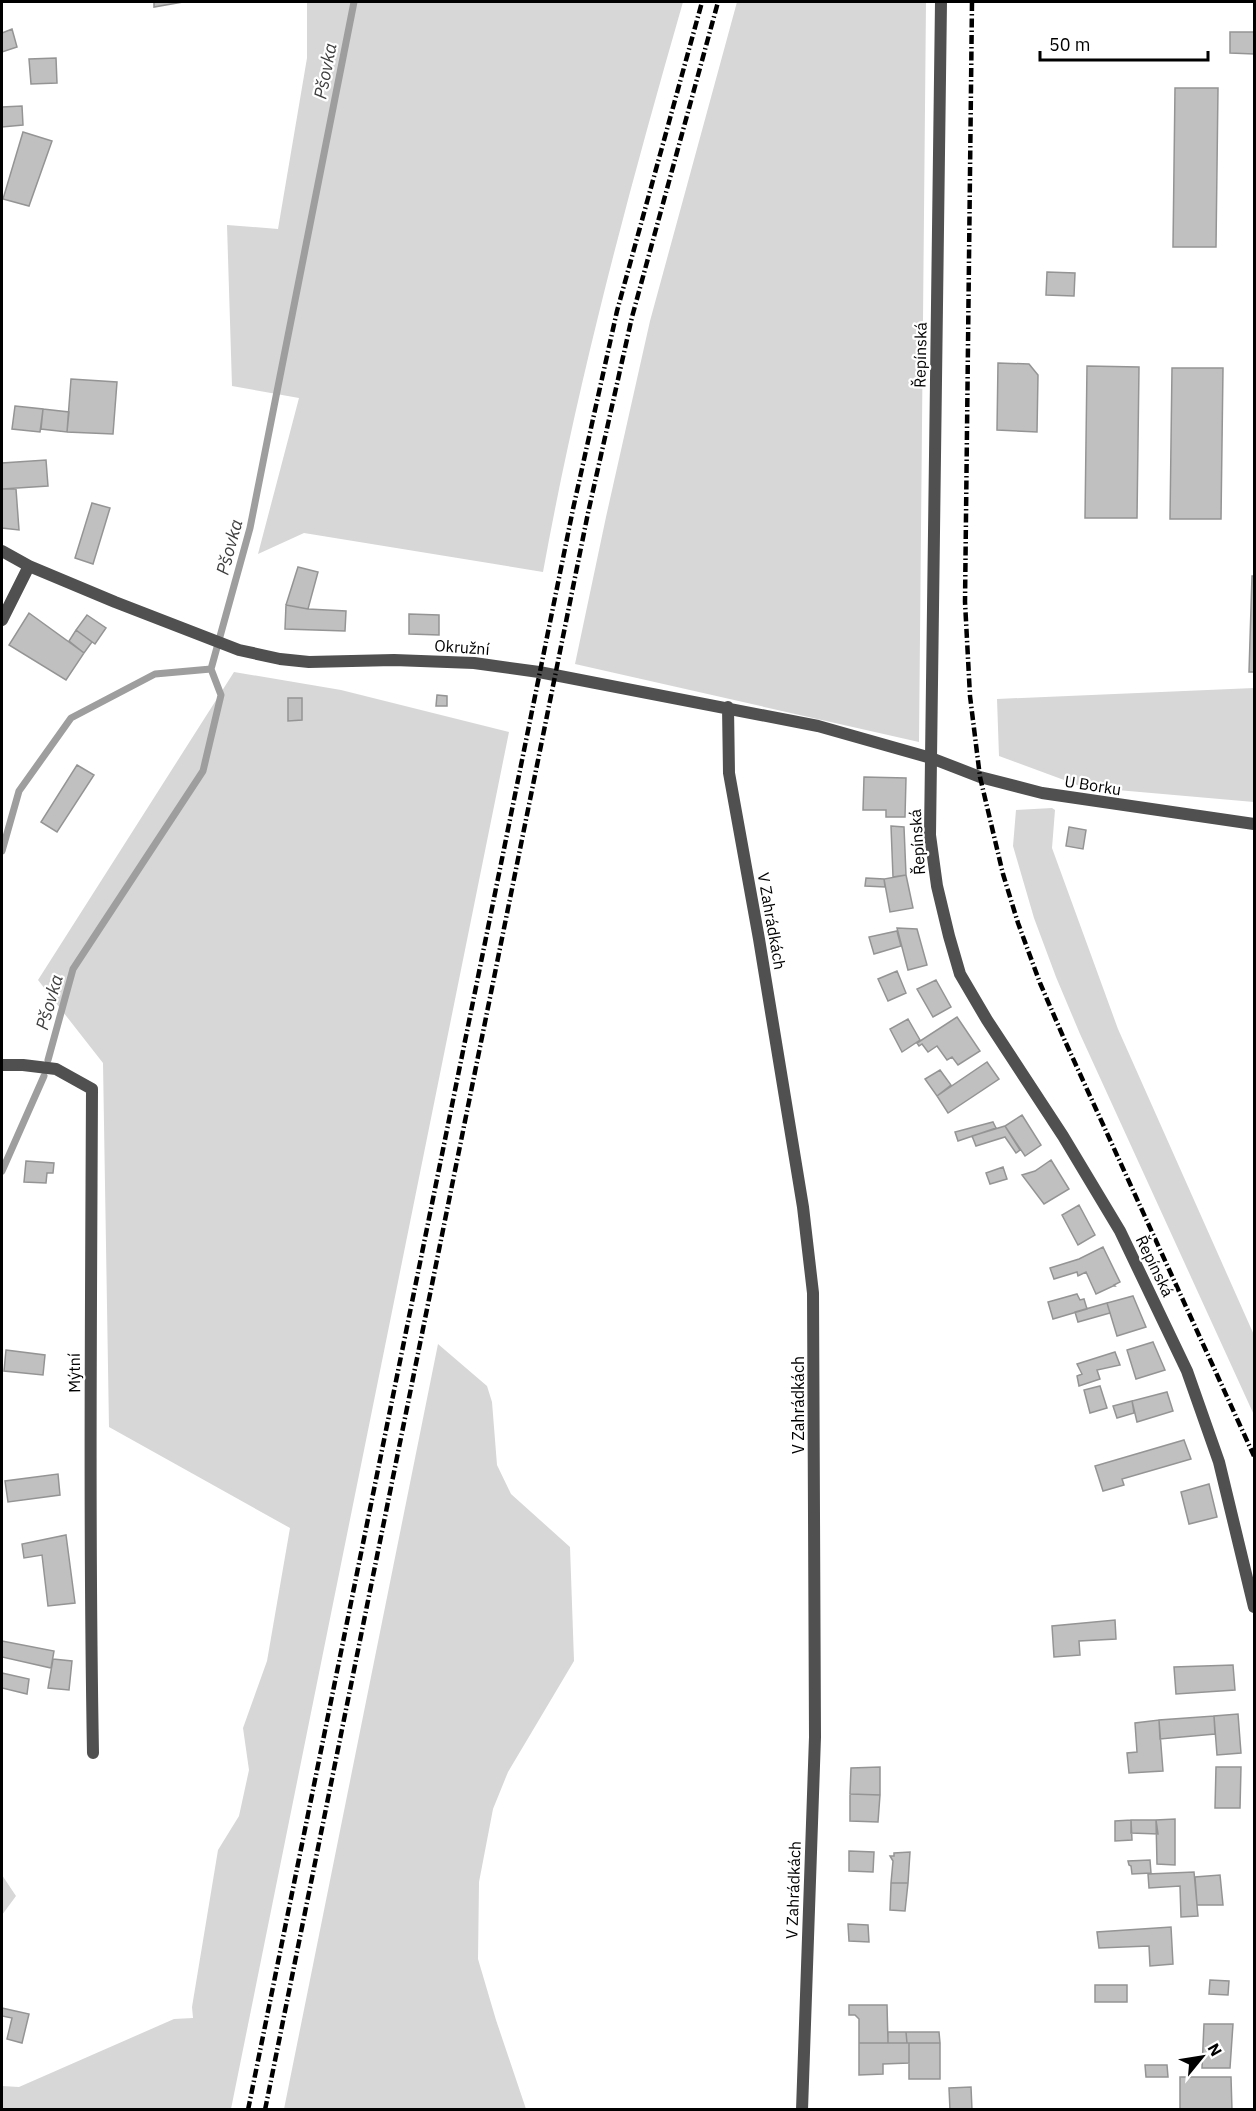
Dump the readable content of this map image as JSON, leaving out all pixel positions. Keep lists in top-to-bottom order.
{
  "streets": {
    "street": [
      "Řepínská",
      "Okružní",
      "U Borku",
      "V Zahrádkách",
      "Mýtní"
    ]
  },
  "crossings": [
    ["Řepínská", "Okružní"],
    ["Řepínská", "U Borku"],
    ["Okružní", "U Borku"],
    ["Okružní", "V Zahrádkách"]
  ],
  "water": ["Pšovka"],
  "scale_bar": "50 m",
  "north": "top right"
}
